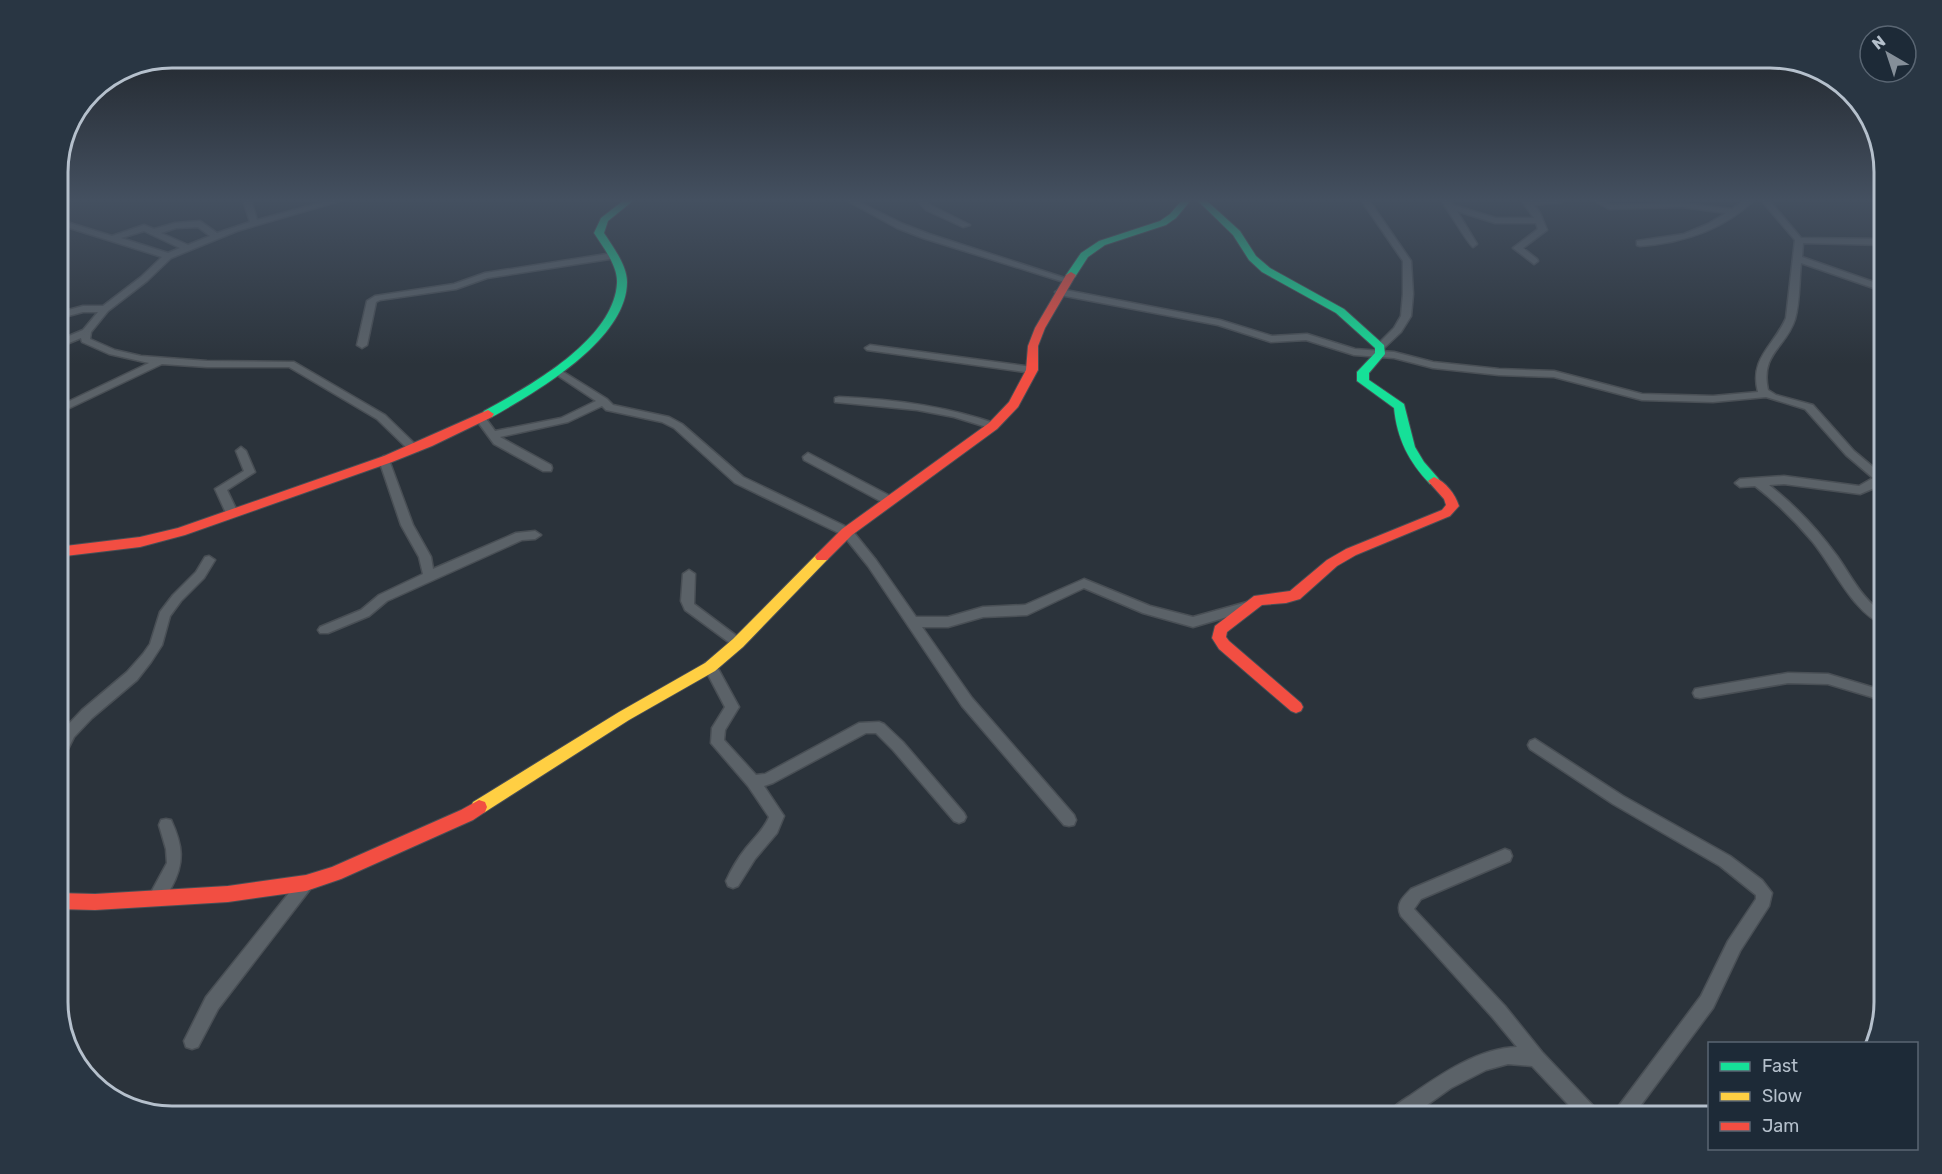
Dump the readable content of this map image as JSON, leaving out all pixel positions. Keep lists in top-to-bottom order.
{
  "legend": ["Fast", "Slow", "Jam"],
  "north": "top left"
}
